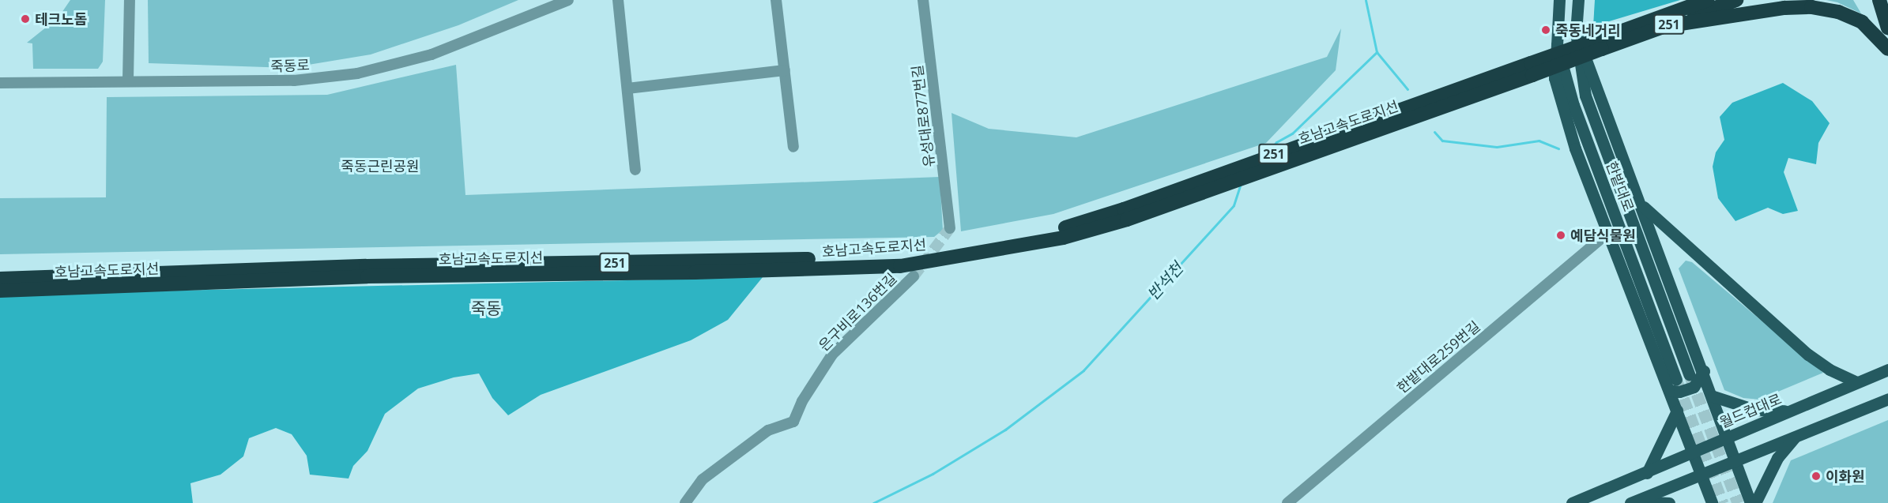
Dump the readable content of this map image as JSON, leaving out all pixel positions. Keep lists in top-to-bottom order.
{
  "streets": {
    "highway": ["251", "호남고속도로지선"],
    "main road": ["한밭대로", "월드컵대로"],
    "street": [
      "죽동로",
      "유성대로877번길",
      "은구비로136번길",
      "한밭대로259번길"
    ]
  },
  "districts": ["죽동"],
  "water": ["반석천"],
  "parks": ["죽동근린공원"],
  "places": [
    "테크노돔",
    "죽동네거리",
    "예담식물원",
    "이화원"
  ]
}
